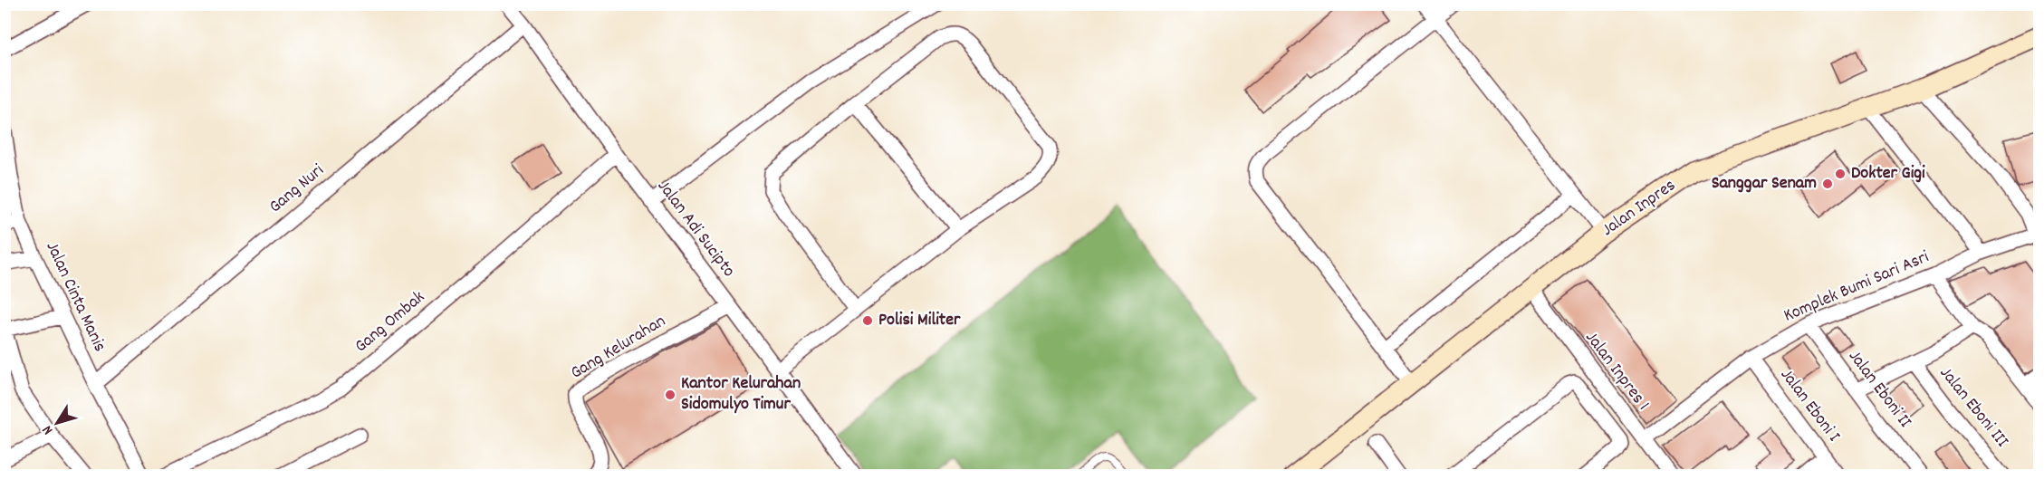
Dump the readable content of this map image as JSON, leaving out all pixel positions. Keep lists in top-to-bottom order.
{
  "streets": {
    "main road": ["Jalan Inpres"],
    "street": [
      "Gang Nuri",
      "Jalan Adi Sucipto",
      "Komplek Bumi Sari Asri",
      "Jalan Cinta Manis",
      "Gang Ombak",
      "Gang Kelurahan",
      "Jalan Inpres 1",
      "Jalan Eboni II",
      "Jalan Eboni I",
      "Jalan Eboni III"
    ]
  },
  "crossings": [
    ["Gang Nuri", "Jalan Adi Sucipto"],
    ["Gang Nuri", "Jalan Cinta Manis"],
    ["Jalan Inpres", "Jalan Inpres 1"],
    ["Jalan Adi Sucipto", "Gang Ombak"],
    ["Jalan Adi Sucipto", "Gang Kelurahan"],
    ["Komplek Bumi Sari Asri", "Jalan Inpres 1"],
    ["Komplek Bumi Sari Asri", "Jalan Eboni II"],
    ["Komplek Bumi Sari Asri", "Jalan Eboni I"]
  ],
  "places": [
    "Dokter Gigi",
    "Sanggar Senam",
    "Polisi Militer",
    "Kantor Kelurahan Sidomulyo Timur"
  ],
  "north": "bottom left"
}
